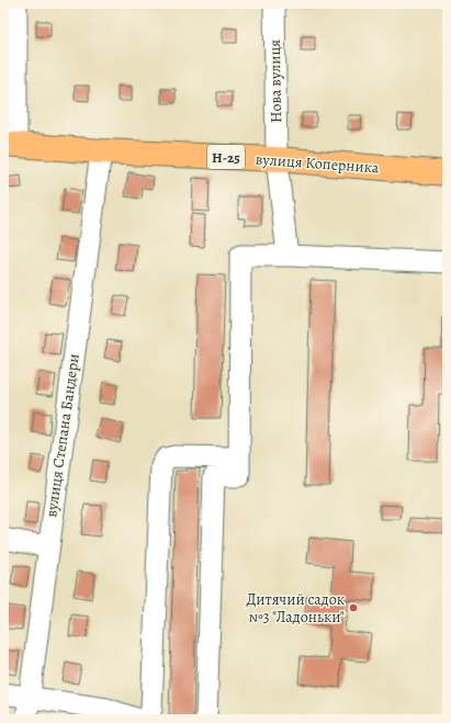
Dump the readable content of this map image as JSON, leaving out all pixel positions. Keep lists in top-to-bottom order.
{
  "streets": {
    "main road": ["Н-25", "вулиця Коперника"],
    "street": ["Нова вулиця", "вулиця Степана Бандери"]
  },
  "crossings": [
    ["Нова вулиця", "вулиця Коперника"],
    ["вулиця Коперника", "вулиця Степана Бандери"]
  ],
  "places": ["Дитячий садок №3 \"Ладоньки\""]
}
